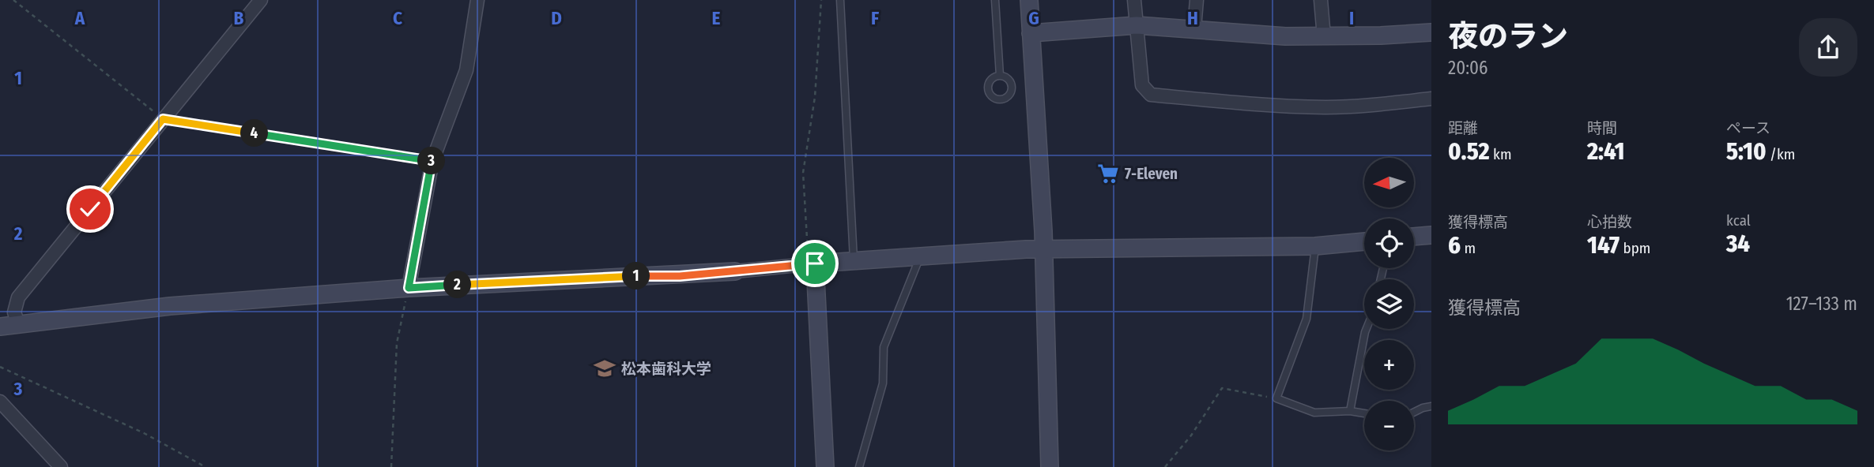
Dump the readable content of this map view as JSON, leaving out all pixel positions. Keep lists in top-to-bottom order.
{
  "places": {
    "supermarket": ["7-Eleven"],
    "school or university": ["松本歯科大学"]
  },
  "north": "left",
  "page": {
    "heading": ["夜のラン", "20:06"],
    "stats": [
      ["距離", "0.52 km"],
      ["時間", "2:41"],
      ["ペース", "5:10 /km"],
      ["獲得標高", "6 m"],
      ["心拍数", "147 bpm"],
      ["kcal", "34"]
    ],
    "pins": [
      "4",
      "3",
      "1",
      "2"
    ],
    "map_buttons": ["+", "−"],
    "chart": ["獲得標高", "127–133 m"]
  },
  "grid": {
    "columns": [
      "A",
      "B",
      "C",
      "D",
      "E",
      "F",
      "G",
      "H",
      "I"
    ],
    "rows": ["1", "2", "3"]
  }
}
